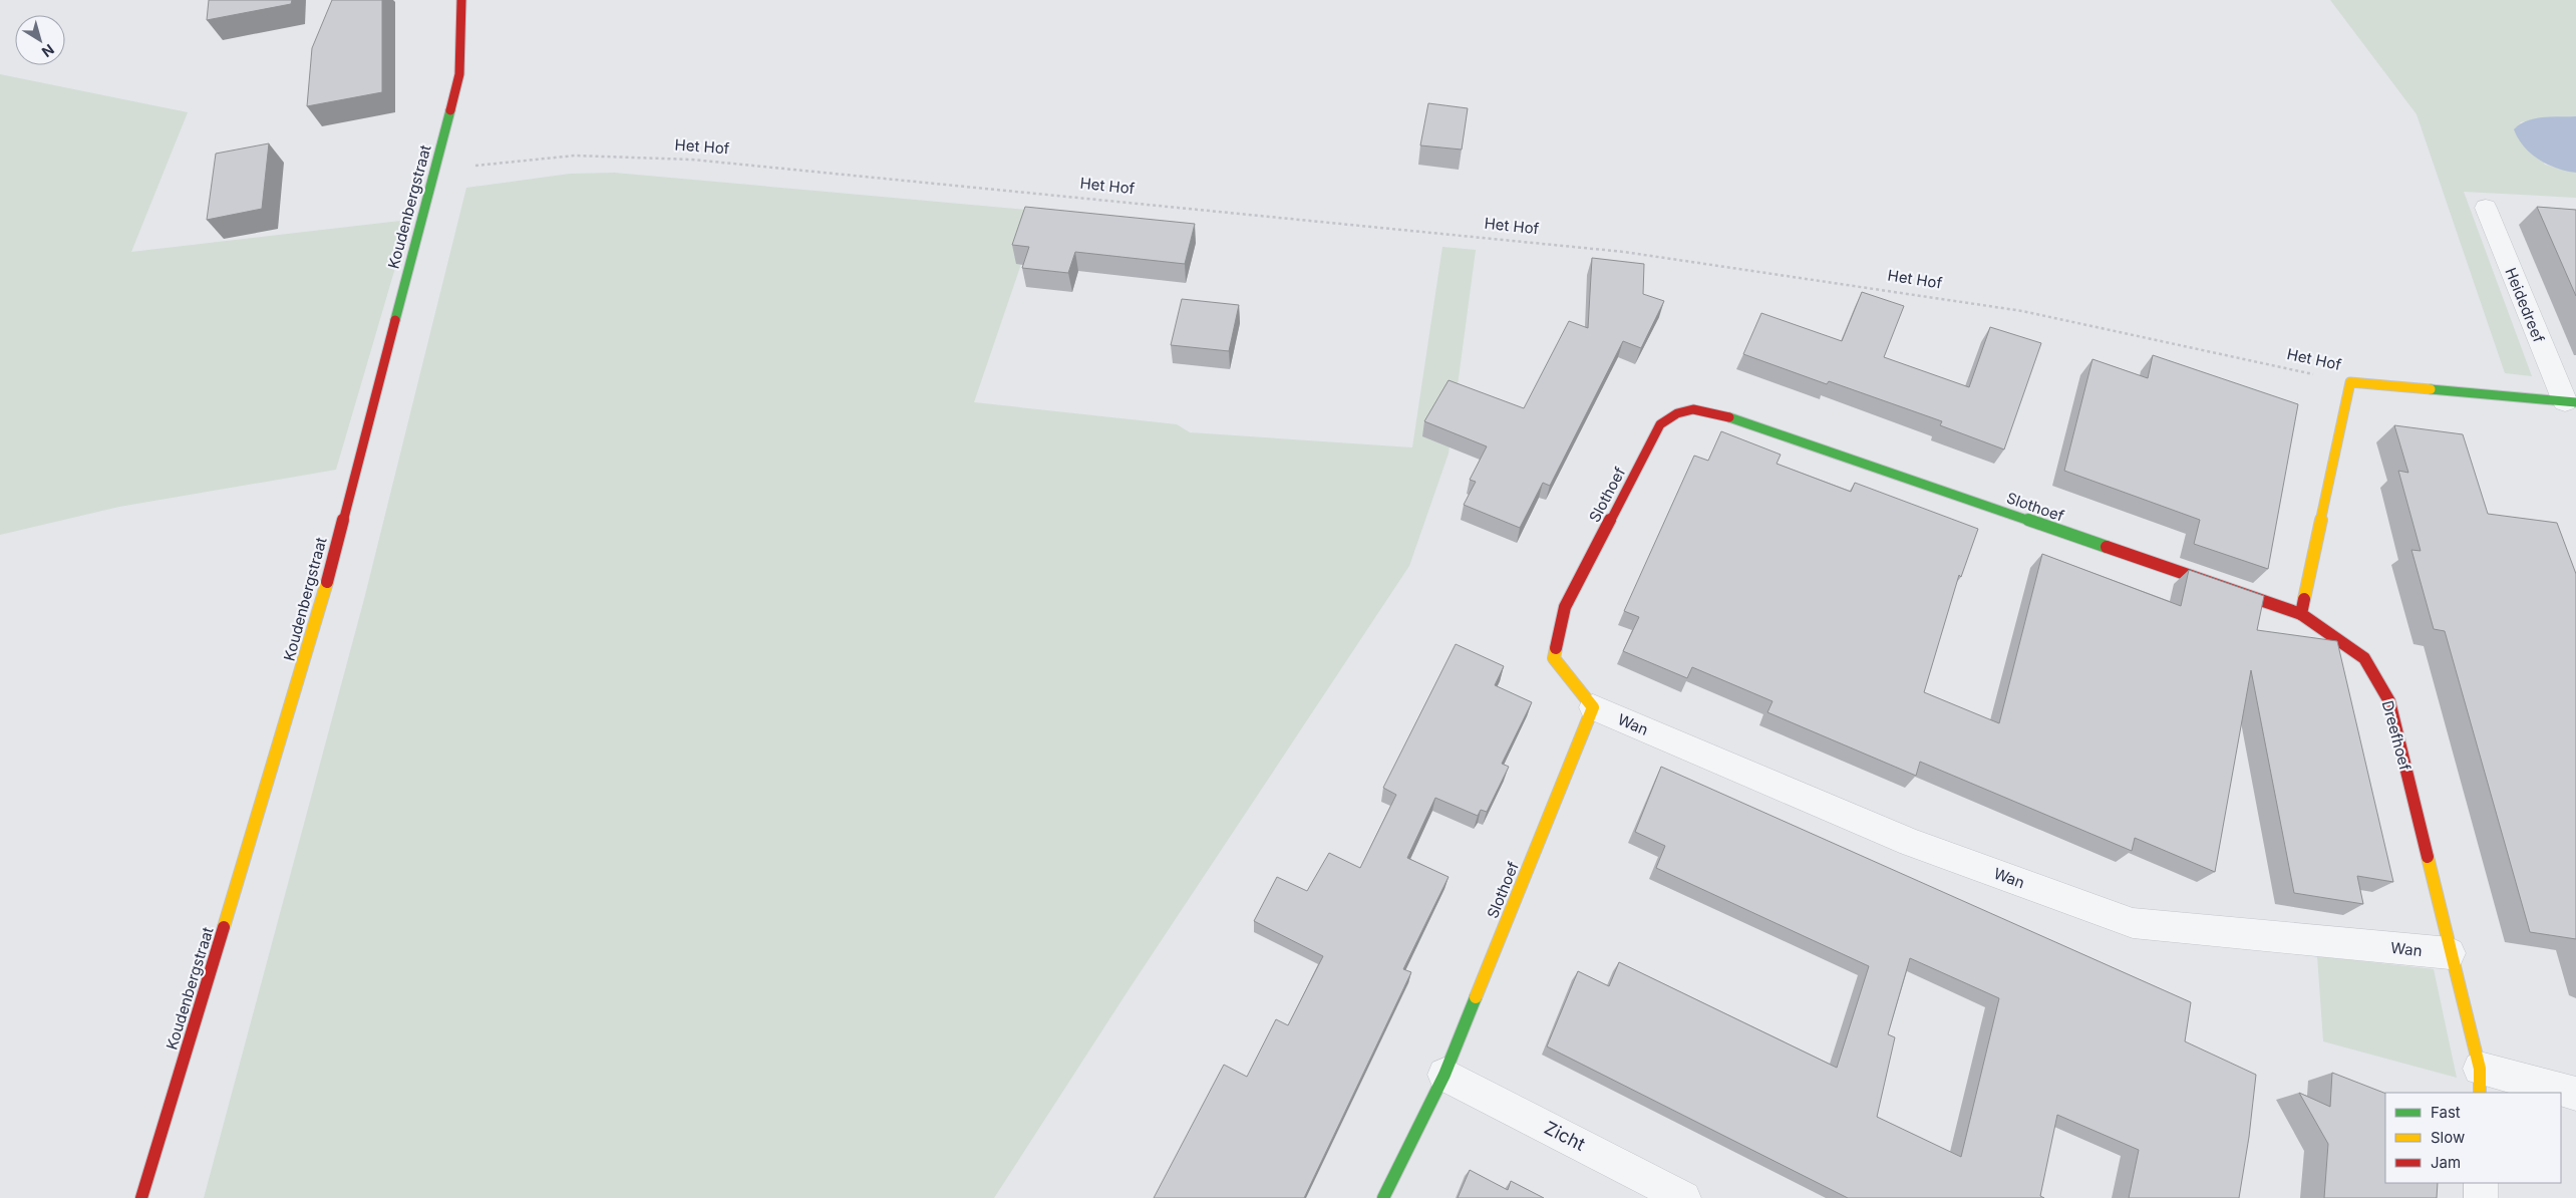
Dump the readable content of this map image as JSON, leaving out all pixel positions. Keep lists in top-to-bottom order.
{
  "streets": {
    "street": [
      "Het Hof",
      "Koudenbergstraat",
      "Heidedreef",
      "Slothoef",
      "Wan",
      "Dreefhoef",
      "Zicht"
    ]
  },
  "crossings": [
    ["Het Hof", "Koudenbergstraat"],
    ["Het Hof", "Heidedreef"],
    ["Slothoef", "Wan"],
    ["Slothoef", "Dreefhoef"],
    ["Slothoef", "Zicht"],
    ["Wan", "Dreefhoef"]
  ],
  "legend": ["Fast", "Slow", "Jam"],
  "north": "bottom right"
}
